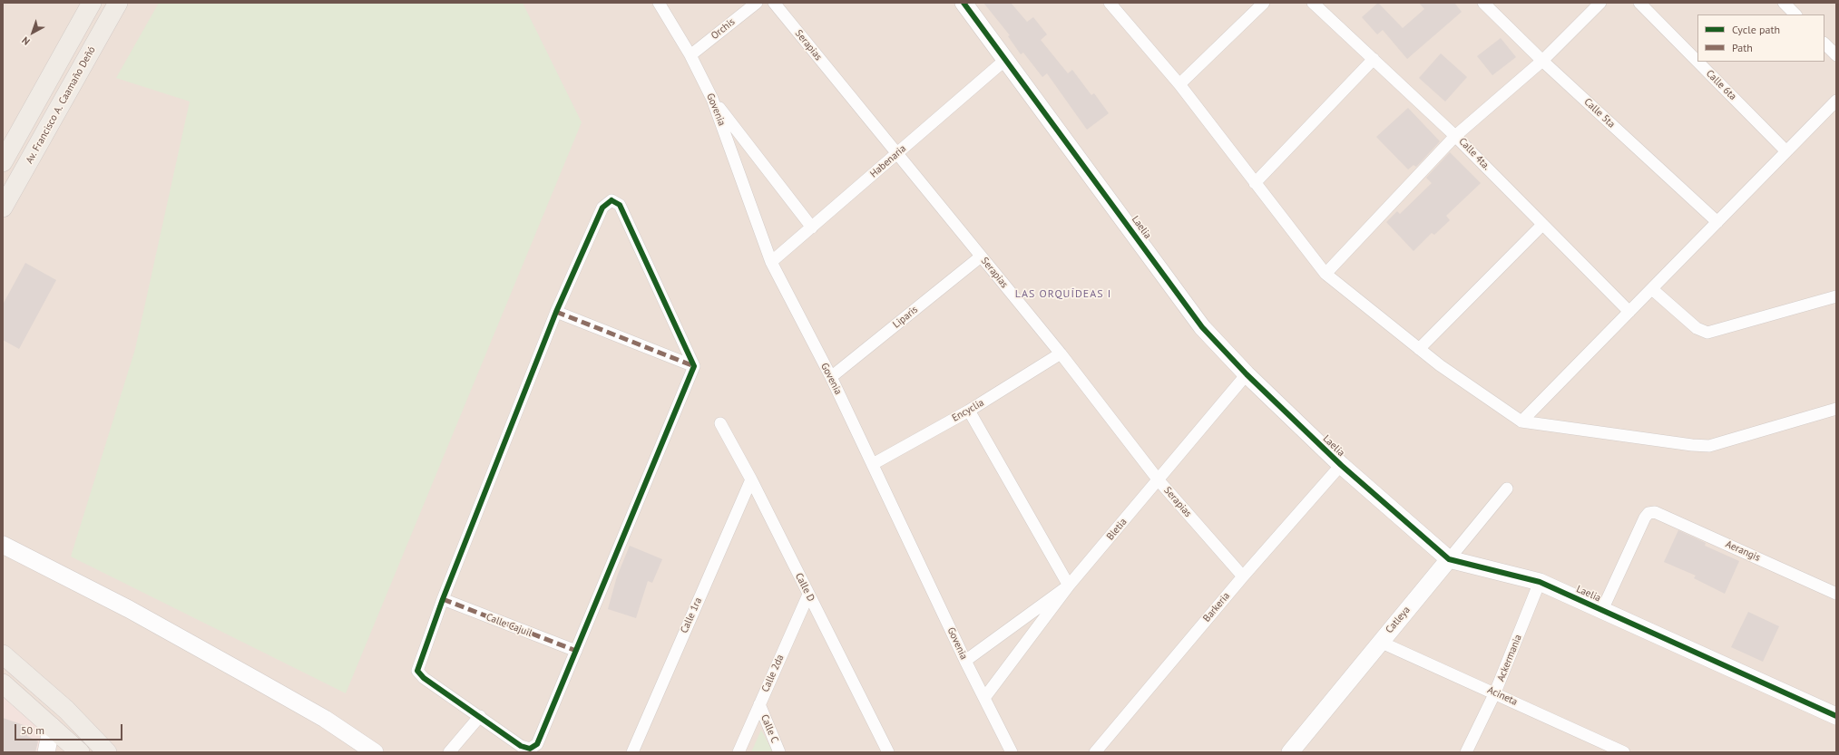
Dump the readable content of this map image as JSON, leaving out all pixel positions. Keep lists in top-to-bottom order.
{
  "streets": {
    "main road": ["Av. Francisco A. Caamaño Deñó"],
    "street": [
      "Orchis",
      "Serapias",
      "Calle 6ta",
      "Govenia",
      "Calle 5ta",
      "Calle 4ta.",
      "Habenaria",
      "Laelia",
      "Liparis",
      "Encyclia",
      "Bletia",
      "Aerangis",
      "Calle D",
      "Barkeria",
      "Calle 1ra",
      "Catleya",
      "Calle Cajuil",
      "Ackermania",
      "Calle 2da",
      "Acineta",
      "Calle C"
    ]
  },
  "crossings": [
    ["Orchis", "Govenia"],
    ["Serapias", "Habenaria"],
    ["Serapias", "Liparis"],
    ["Serapias", "Encyclia"],
    ["Serapias", "Bletia"],
    ["Serapias", "Barkeria"],
    ["Govenia", "Habenaria"],
    ["Govenia", "Liparis"],
    ["Govenia", "Encyclia"],
    ["Govenia", "Bletia"],
    ["Habenaria", "Laelia"],
    ["Laelia", "Bletia"],
    ["Laelia", "Aerangis"],
    ["Laelia", "Barkeria"],
    ["Laelia", "Catleya"],
    ["Laelia", "Ackermania"],
    ["Calle D", "Calle 1ra"],
    ["Calle D", "Calle 2da"],
    ["Catleya", "Acineta"],
    ["Ackermania", "Acineta"],
    ["Calle 2da", "Calle C"]
  ],
  "districts": ["LAS ORQUÍDEAS I"],
  "legend": ["Cycle path", "Path"],
  "scale_bar": "50 m",
  "north": "bottom left"
}
